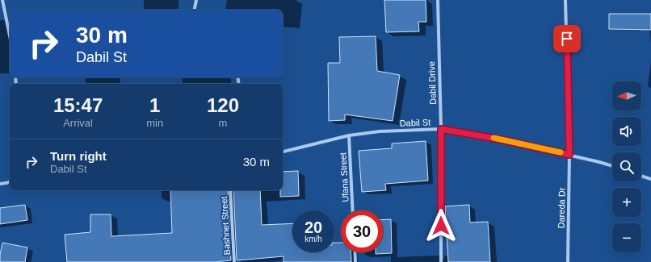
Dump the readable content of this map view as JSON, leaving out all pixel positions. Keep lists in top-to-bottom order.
{
  "streets": {
    "street": [
      "Dabil Drive",
      "Dabil St",
      "Ufana Street",
      "Dareda Dr",
      "Bashnet Street"
    ]
  },
  "crossings": [
    ["Dabil Drive", "Dabil St"],
    ["Dabil St", "Ufana Street"],
    ["Dabil St", "Dareda Dr"]
  ],
  "north": "left",
  "page": {
    "turn": ["30 m", "Dabil St"],
    "map_buttons": ["+", "−"],
    "eta": [
      "15:47",
      "Arrival",
      "1",
      "min",
      "120",
      "m"
    ],
    "list": [
      {
        "name": "Turn right",
        "note": "Dabil St",
        "value": "30 m"
      }
    ],
    "speed": "20 km/h",
    "limit": "30"
  }
}
